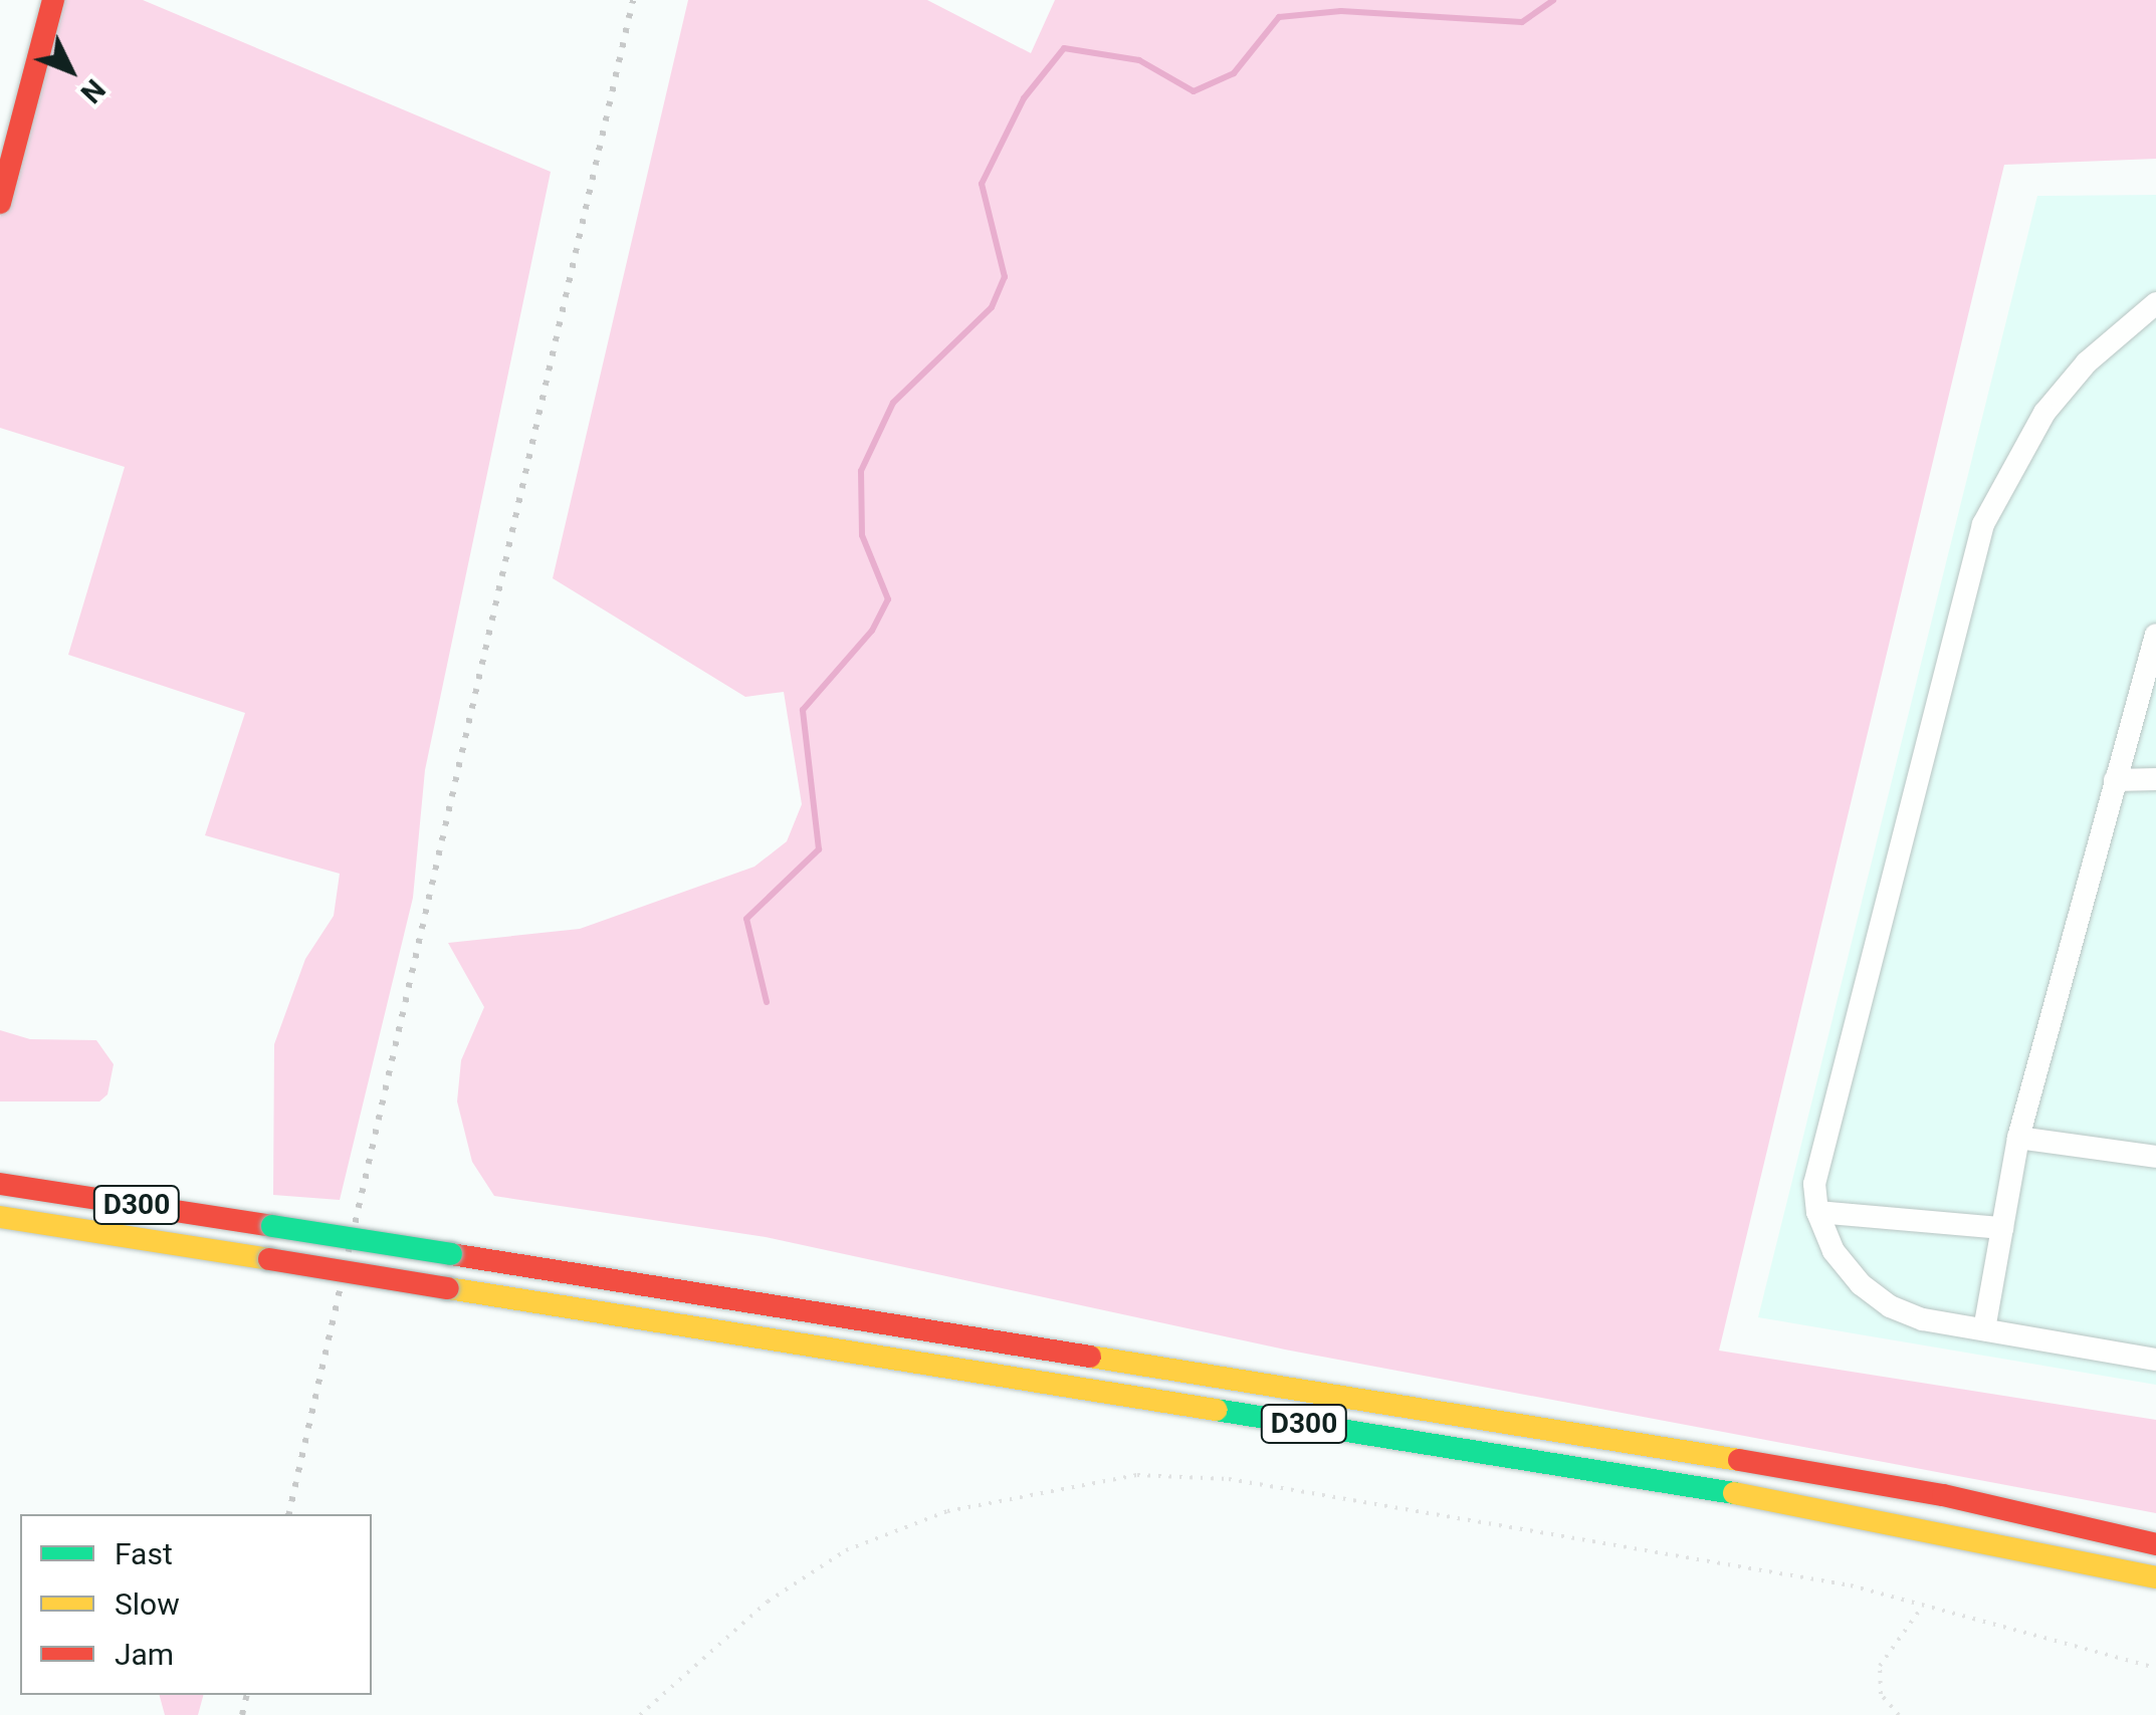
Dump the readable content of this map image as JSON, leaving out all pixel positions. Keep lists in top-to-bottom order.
{
  "streets": {
    "main road": ["D300"]
  },
  "legend": ["Fast", "Slow", "Jam"],
  "north": "bottom right"
}
